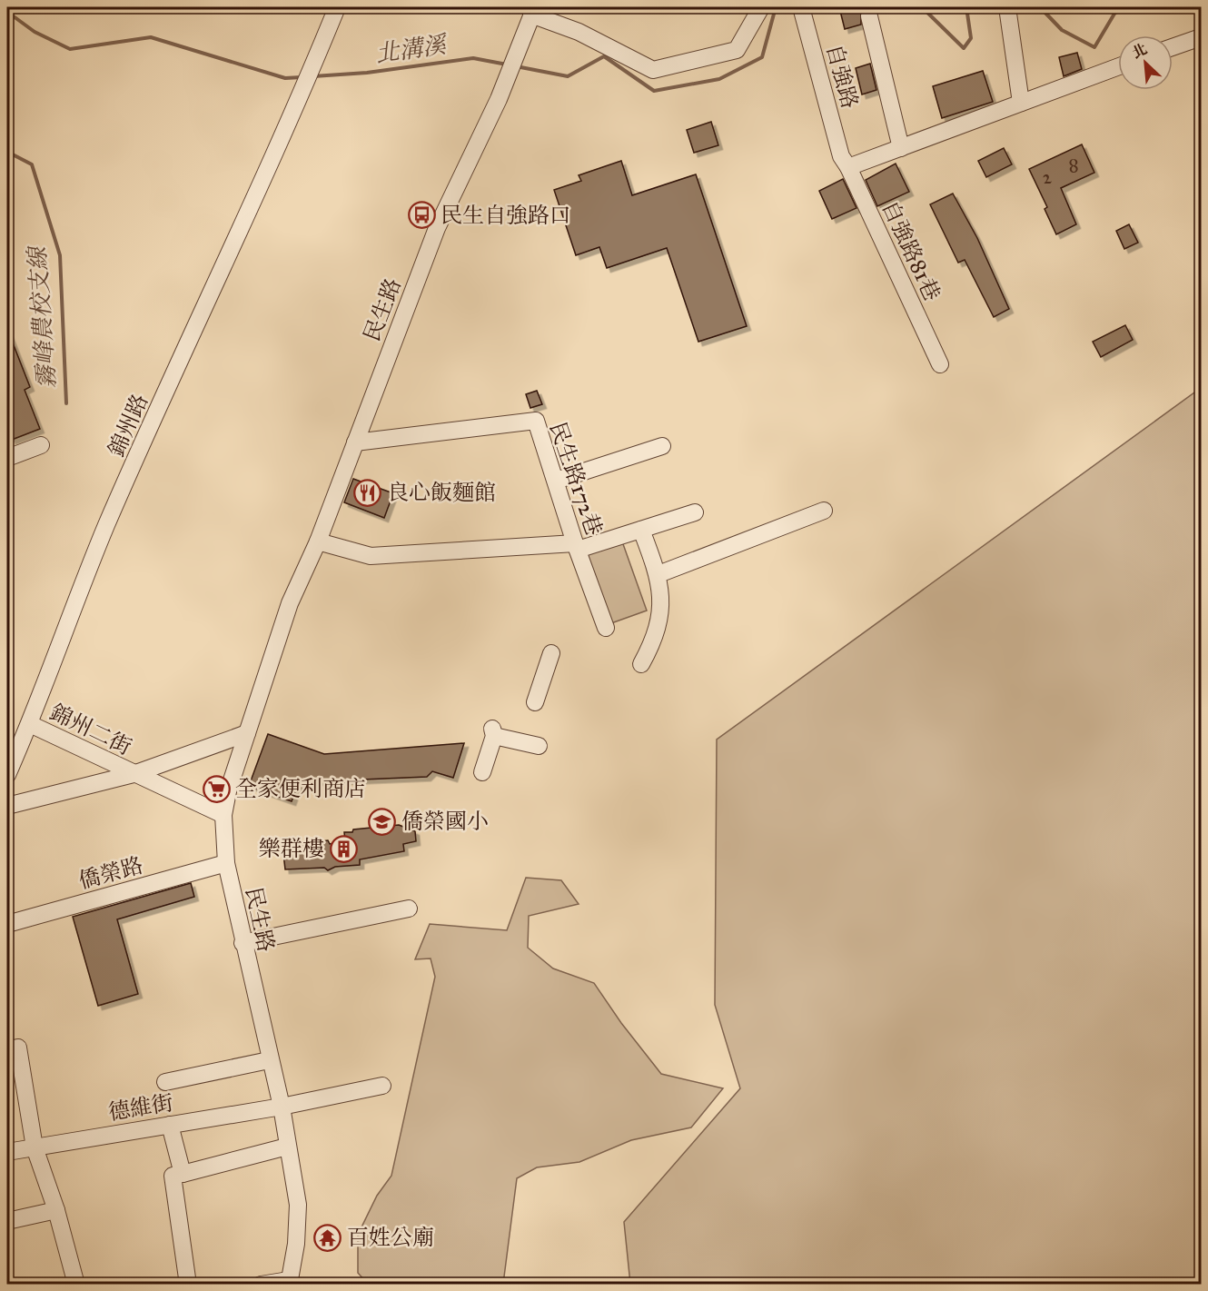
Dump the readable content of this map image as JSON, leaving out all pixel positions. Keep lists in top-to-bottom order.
{
  "streets": {
    "street": [
      "自強路",
      "自強路81巷",
      "民生路",
      "錦州路",
      "民生路172巷",
      "錦州二街",
      "僑榮路",
      "德維街"
    ]
  },
  "crossings": [
    ["自強路", "自強路81巷"],
    ["民生路", "民生路172巷"],
    ["民生路", "僑榮路"],
    ["民生路", "德維街"],
    ["錦州路", "錦州二街"]
  ],
  "water": ["北溝溪", "霧峰農校支線"],
  "places": {
    "bus stop": ["民生自強路口"],
    "restaurant": ["良心飯麵館"],
    "supermarket": ["全家便利商店"],
    "school or university": ["僑榮國小"],
    "building": ["樂群樓"],
    "temple": ["百姓公廟"]
  },
  "house_numbers": ["8", "2"],
  "north": "top left"
}
